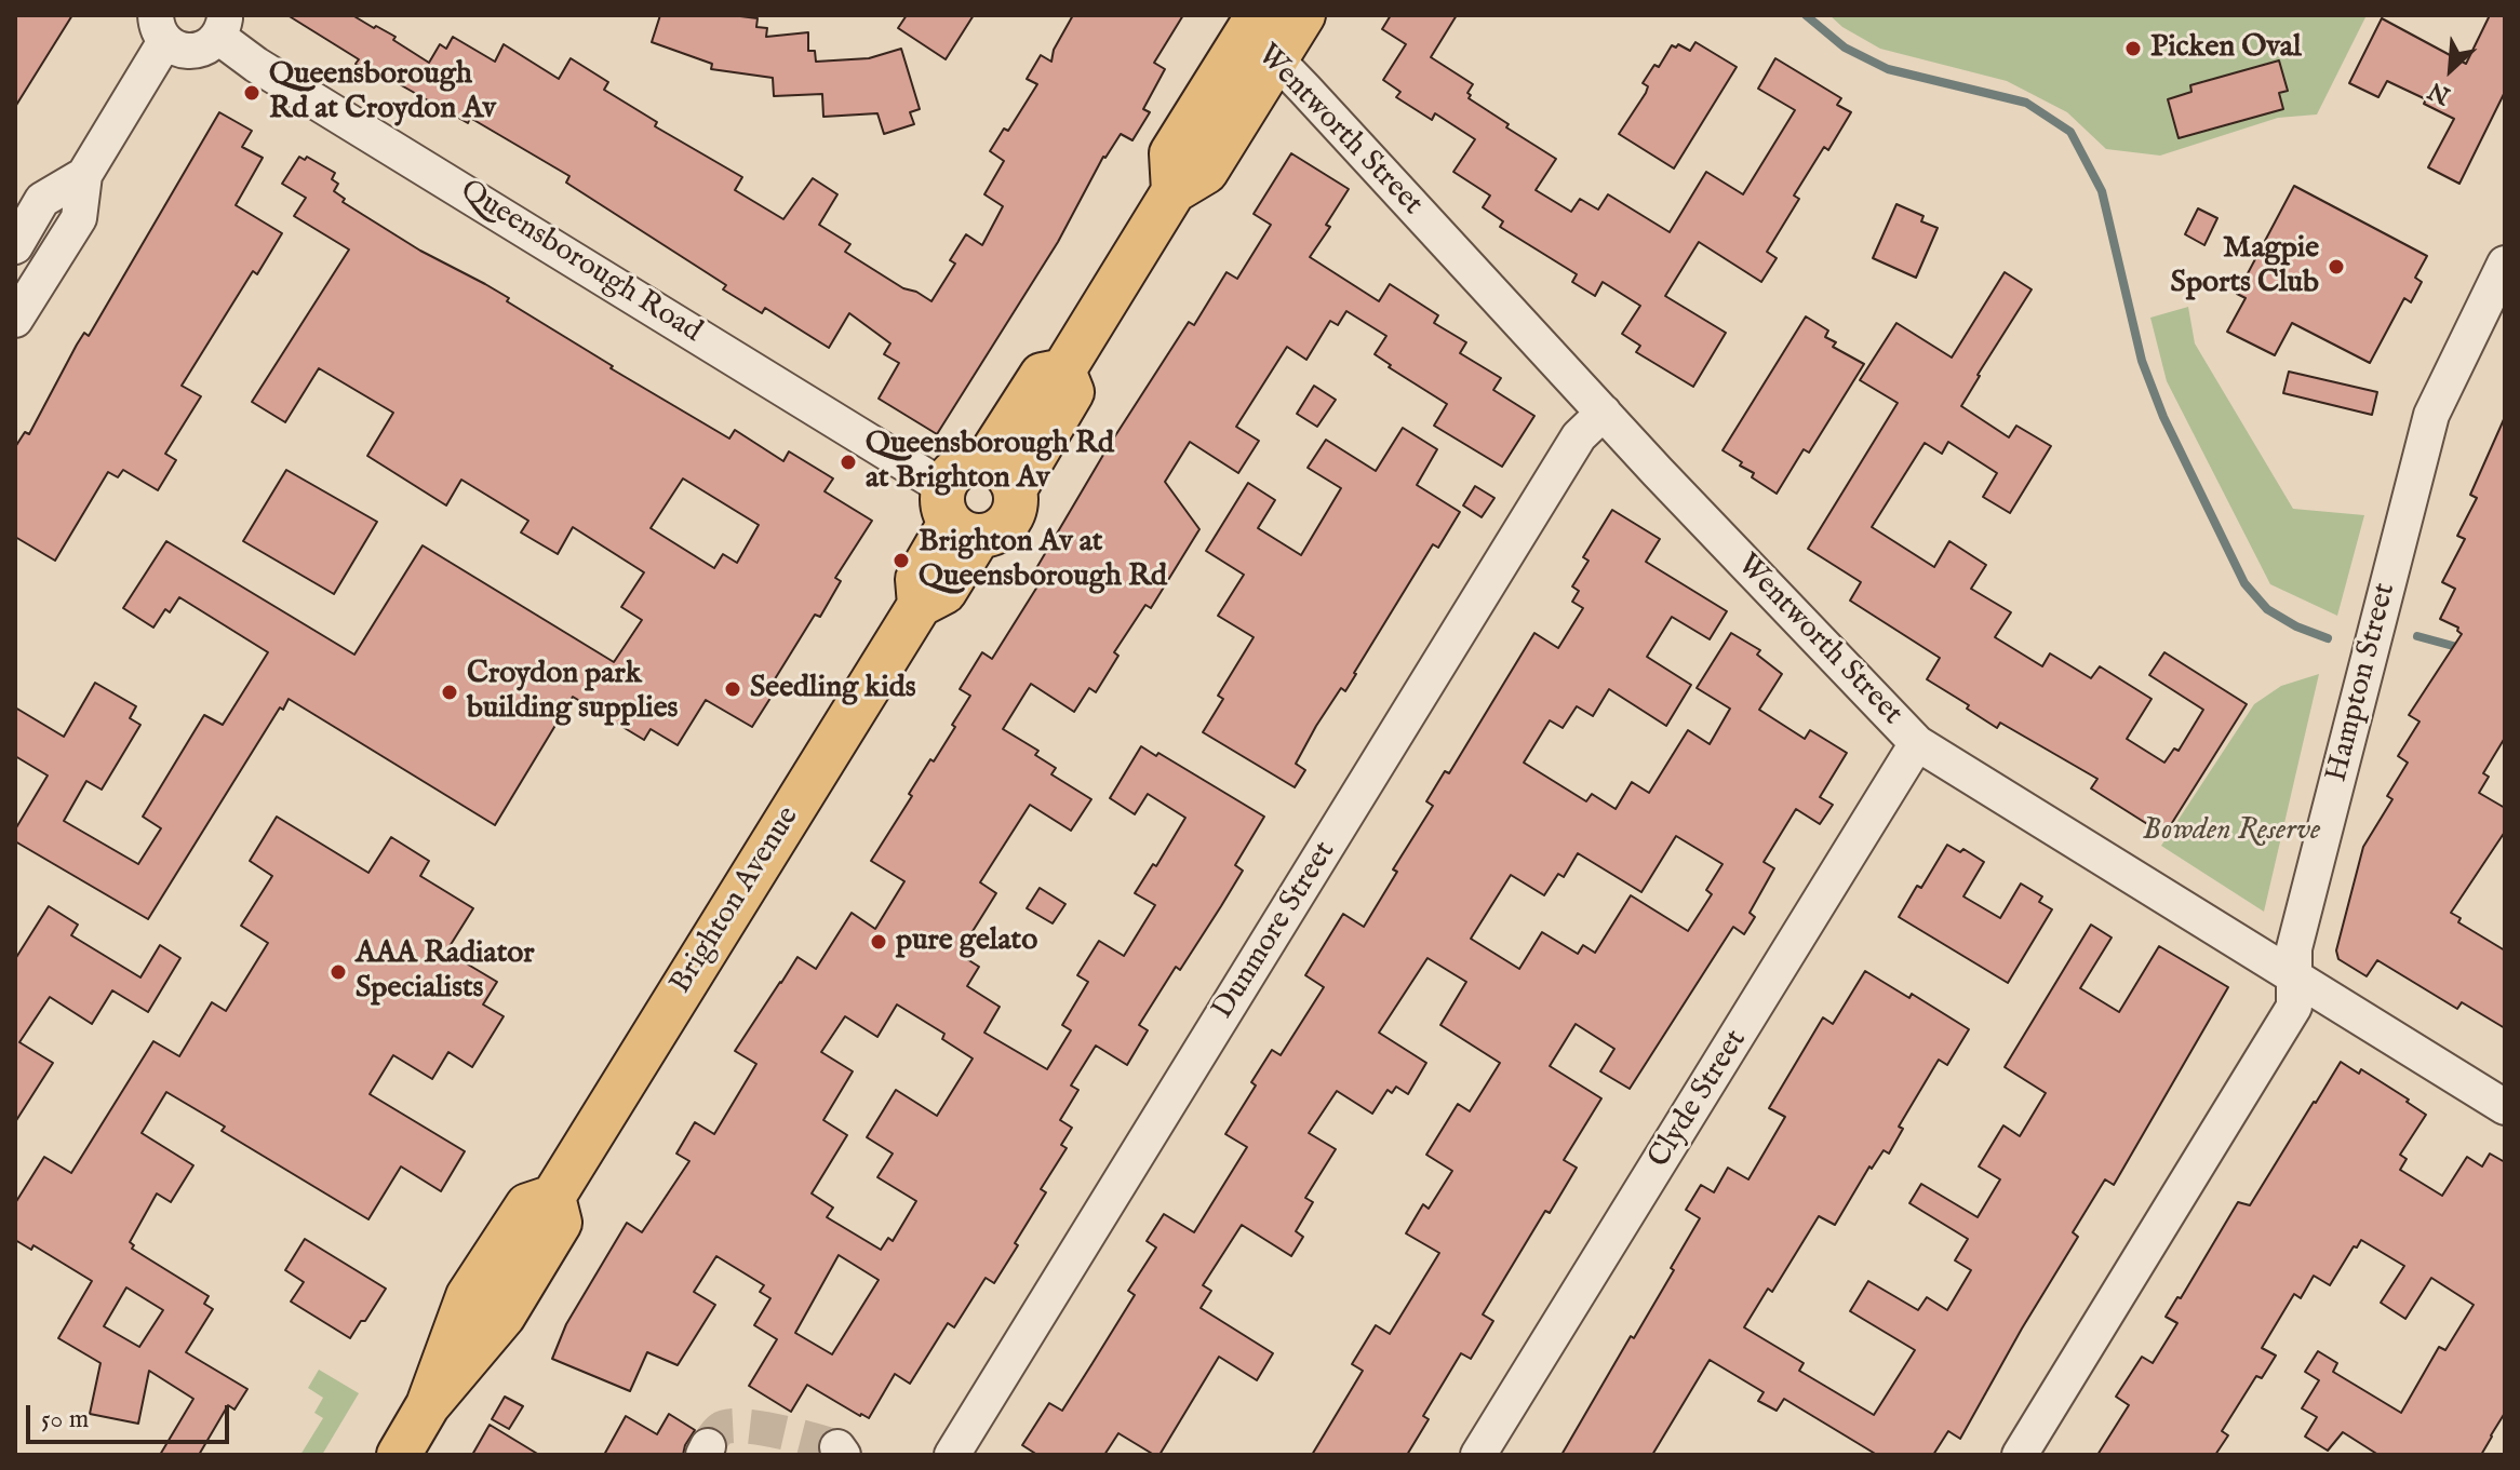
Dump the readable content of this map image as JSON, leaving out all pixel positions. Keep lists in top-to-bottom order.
{
  "streets": {
    "main road": ["Brighton Avenue"],
    "street": [
      "Wentworth Street",
      "Queensborough Road",
      "Hampton Street",
      "Dunmore Street",
      "Clyde Street"
    ]
  },
  "crossings": [
    ["Wentworth Street", "Hampton Street"],
    ["Wentworth Street", "Dunmore Street"],
    ["Wentworth Street", "Clyde Street"],
    ["Queensborough Road", "Brighton Avenue"]
  ],
  "parks": ["Bowden Reserve"],
  "places": [
    "Picken Oval",
    "Queensborough Rd at Croydon Av",
    "Magpie Sports Club",
    "Queensborough Rd at Brighton Av",
    "Brighton Av at Queensborough Rd",
    "Seedling kids",
    "Croydon park building supplies",
    "pure gelato",
    "AAA Radiator Specialists"
  ],
  "scale_bar": "50 m",
  "north": "bottom left"
}
